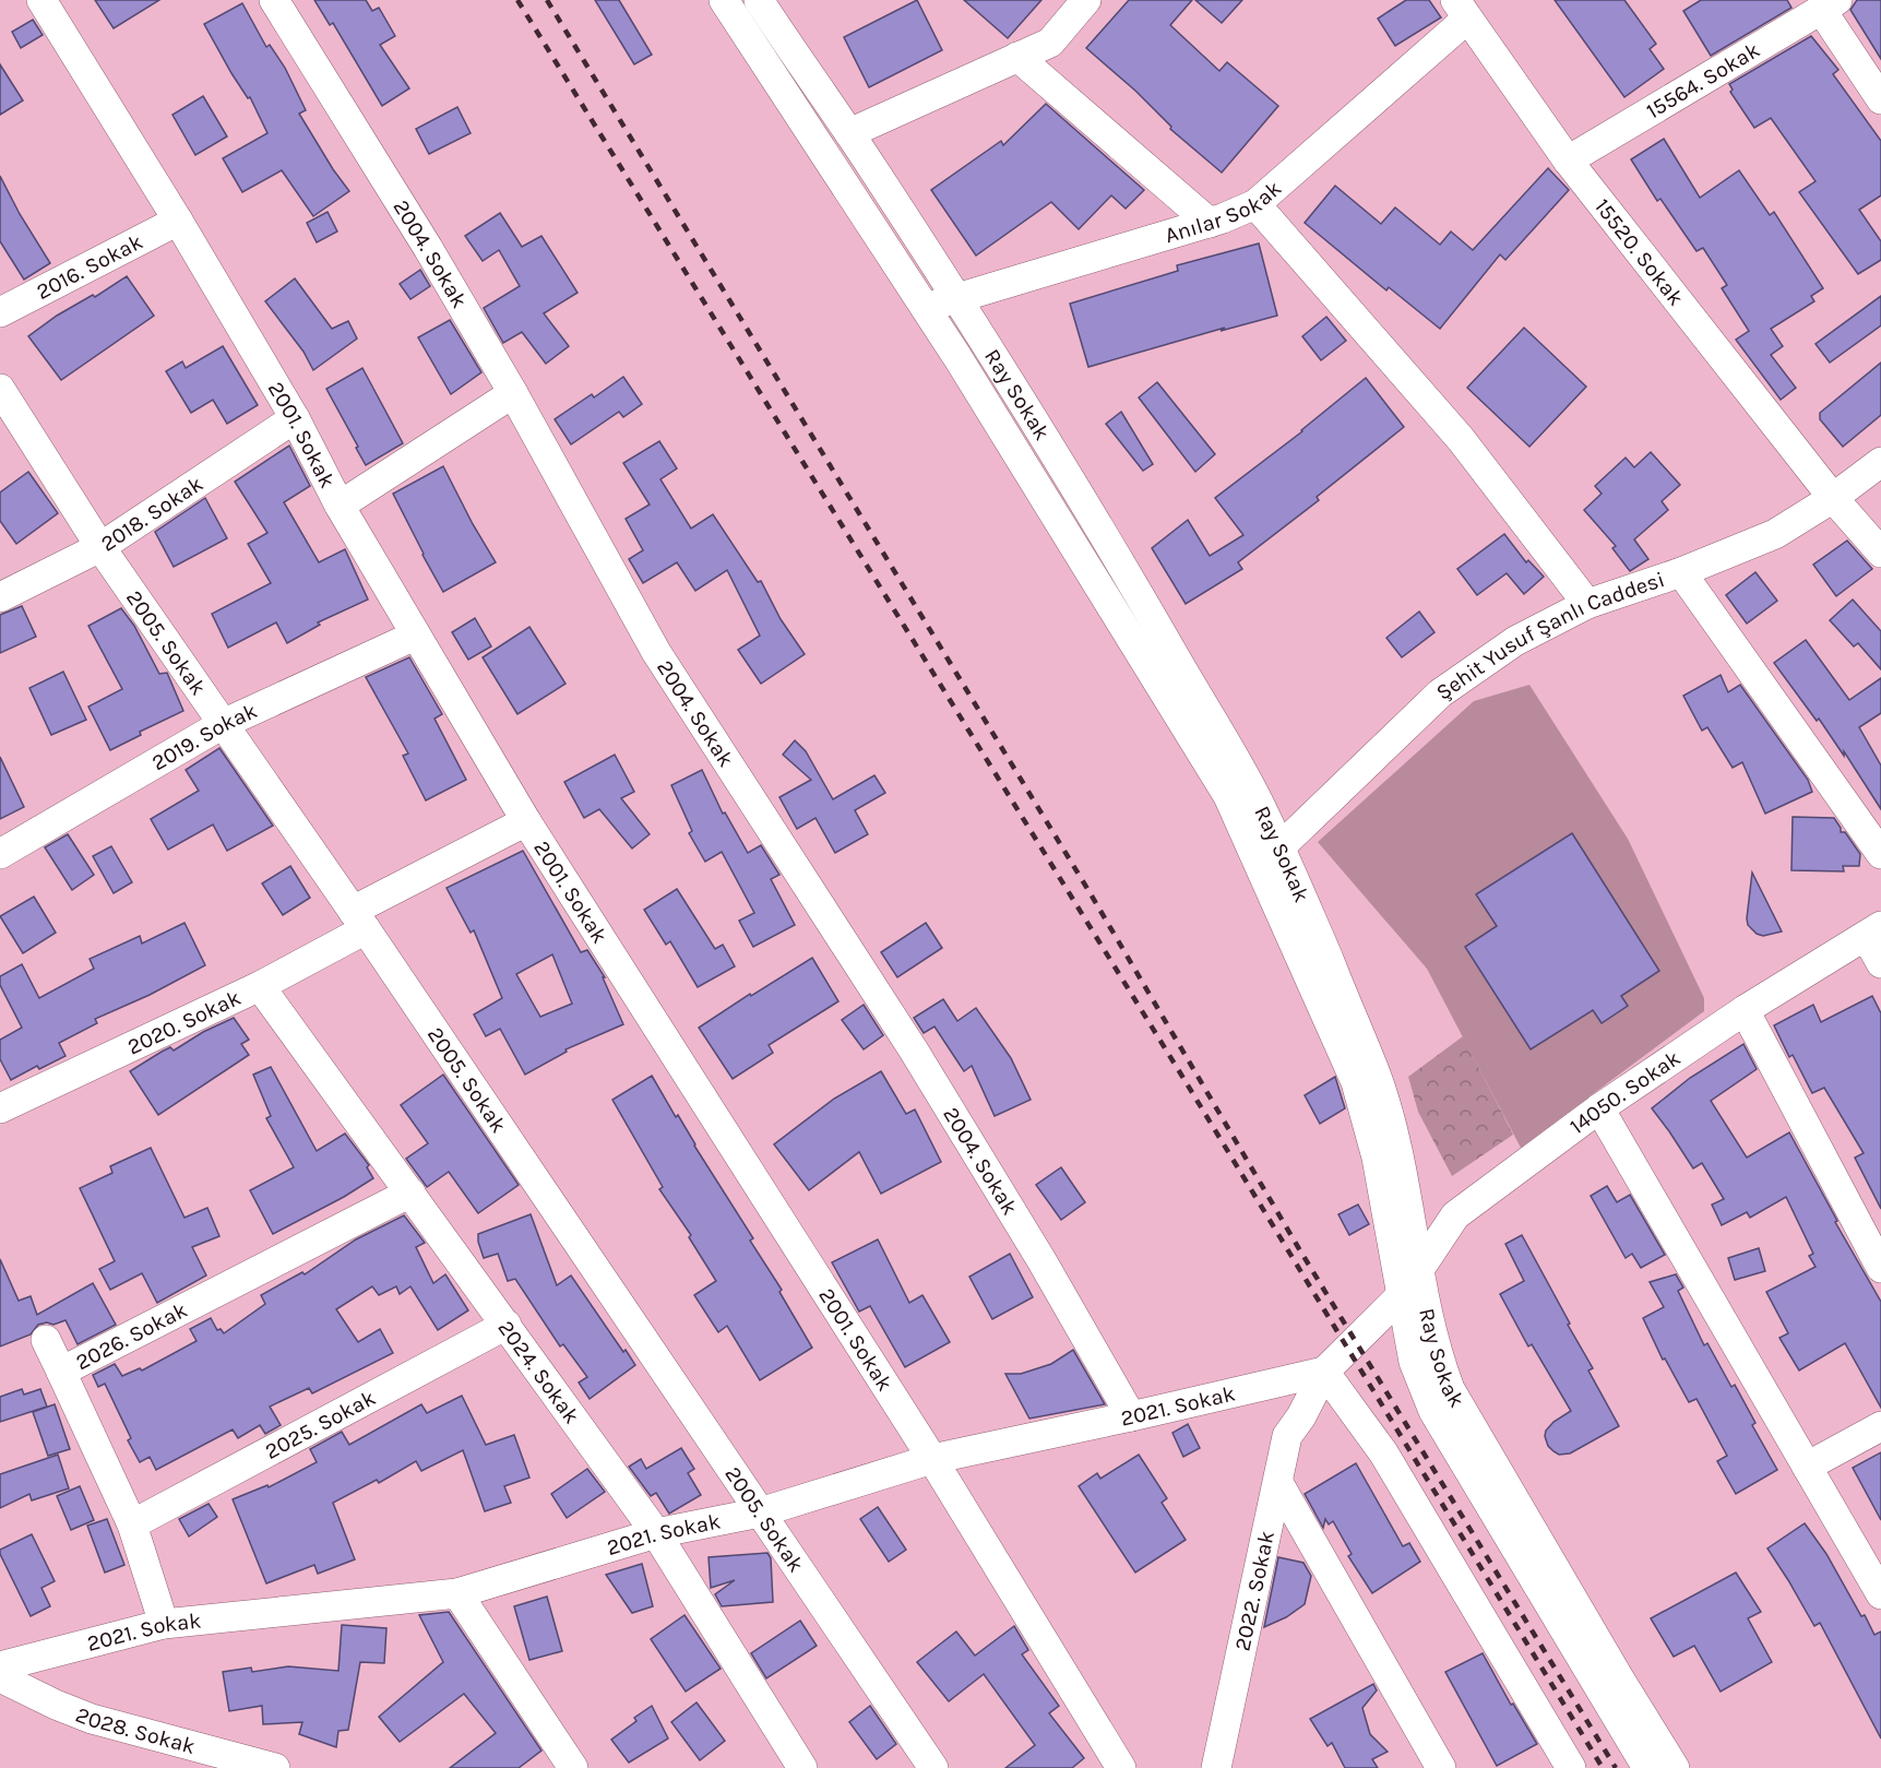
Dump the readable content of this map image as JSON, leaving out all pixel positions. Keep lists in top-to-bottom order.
{
  "streets": {
    "street": [
      "15564. Sokak",
      "Anılar Sokak",
      "15520. Sokak",
      "2004. Sokak",
      "2016. Sokak",
      "Ray Sokak",
      "2001. Sokak",
      "2018. Sokak",
      "Şehit Yusuf Şanlı Caddesi",
      "2005. Sokak",
      "2019. Sokak",
      "2020. Sokak",
      "14050. Sokak",
      "2026. Sokak",
      "2024. Sokak",
      "2021. Sokak",
      "2025. Sokak",
      "2022. Sokak",
      "2028. Sokak"
    ]
  },
  "crossings": [
    ["15564. Sokak", "15520. Sokak"],
    ["Anılar Sokak", "15520. Sokak"],
    ["Anılar Sokak", "Ray Sokak"],
    ["15520. Sokak", "Şehit Yusuf Şanlı Caddesi"],
    ["2004. Sokak", "2021. Sokak"],
    ["2016. Sokak", "2001. Sokak"],
    ["Ray Sokak", "Şehit Yusuf Şanlı Caddesi"],
    ["Ray Sokak", "14050. Sokak"],
    ["2001. Sokak", "2018. Sokak"],
    ["2001. Sokak", "2019. Sokak"],
    ["2001. Sokak", "2020. Sokak"],
    ["2001. Sokak", "2021. Sokak"],
    ["2018. Sokak", "2005. Sokak"],
    ["2005. Sokak", "2019. Sokak"],
    ["2005. Sokak", "2020. Sokak"],
    ["2005. Sokak", "2021. Sokak"],
    ["2020. Sokak", "2024. Sokak"],
    ["14050. Sokak", "2021. Sokak"],
    ["14050. Sokak", "2022. Sokak"],
    ["2026. Sokak", "2024. Sokak"],
    ["2026. Sokak", "2021. Sokak"],
    ["2026. Sokak", "2025. Sokak"],
    ["2024. Sokak", "2021. Sokak"],
    ["2024. Sokak", "2025. Sokak"],
    ["2021. Sokak", "2022. Sokak"],
    ["2021. Sokak", "2028. Sokak"]
  ]
}
